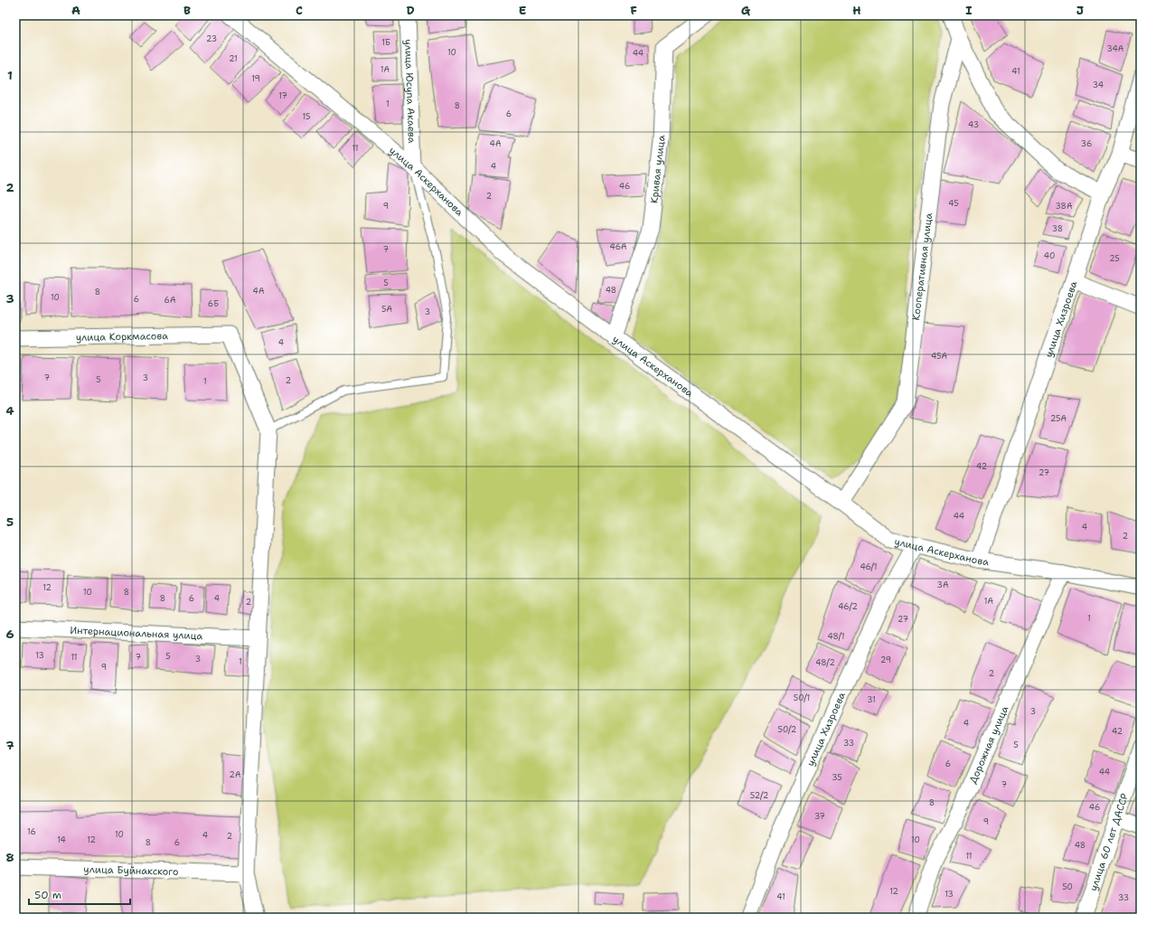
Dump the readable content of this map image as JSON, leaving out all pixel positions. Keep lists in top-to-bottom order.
{
  "streets": {
    "street": [
      "улица Юсупа Акаева",
      "Кривая улица",
      "улица Аскерханова",
      "Кооперативная улица",
      "улица Хизроева",
      "улица Коркмасова",
      "Интернациональная улица",
      "Дорожная улица",
      "улица 60 лет ДАССР",
      "улица Буйнакского"
    ]
  },
  "crossings": [
    ["улица Юсупа Акаева", "улица Аскерханова"],
    ["Кривая улица", "улица Аскерханова"],
    ["улица Аскерханова", "Кооперативная улица"],
    ["улица Аскерханова", "улица Хизроева"],
    ["улица Аскерханова", "Дорожная улица"]
  ],
  "house_numbers": [
    "23",
    "1Б",
    "34А",
    "10",
    "44",
    "21",
    "1А",
    "41",
    "19",
    "34",
    "17",
    "1",
    "8",
    "6",
    "15",
    "43",
    "4А",
    "36",
    "11",
    "4",
    "46",
    "2",
    "45",
    "9",
    "38А",
    "38",
    "46А",
    "7",
    "40",
    "25",
    "5",
    "48",
    "4А",
    "8",
    "10",
    "6",
    "6А",
    "6Б",
    "5А",
    "3",
    "4",
    "45А",
    "7",
    "3",
    "5",
    "2",
    "1",
    "25А",
    "42",
    "27",
    "44",
    "4",
    "2",
    "46/1",
    "3А",
    "12",
    "10",
    "8",
    "8",
    "6",
    "4",
    "1А",
    "2",
    "46/2",
    "1",
    "27",
    "48/1",
    "13",
    "5",
    "11",
    "7",
    "3",
    "29",
    "1",
    "48/2",
    "9",
    "2",
    "50/1",
    "31",
    "3",
    "4",
    "50/2",
    "42",
    "33",
    "5",
    "6",
    "44",
    "2А",
    "35",
    "7",
    "52/2",
    "8",
    "46",
    "37",
    "9",
    "16",
    "10",
    "4",
    "2",
    "14",
    "12",
    "10",
    "8",
    "6",
    "48",
    "11",
    "50",
    "12",
    "13",
    "41",
    "33"
  ],
  "scale_bar": "50 m",
  "grid": {
    "columns": [
      "A",
      "B",
      "C",
      "D",
      "E",
      "F",
      "G",
      "H",
      "I",
      "J"
    ],
    "rows": [
      "1",
      "2",
      "3",
      "4",
      "5",
      "6",
      "7",
      "8"
    ]
  }
}
